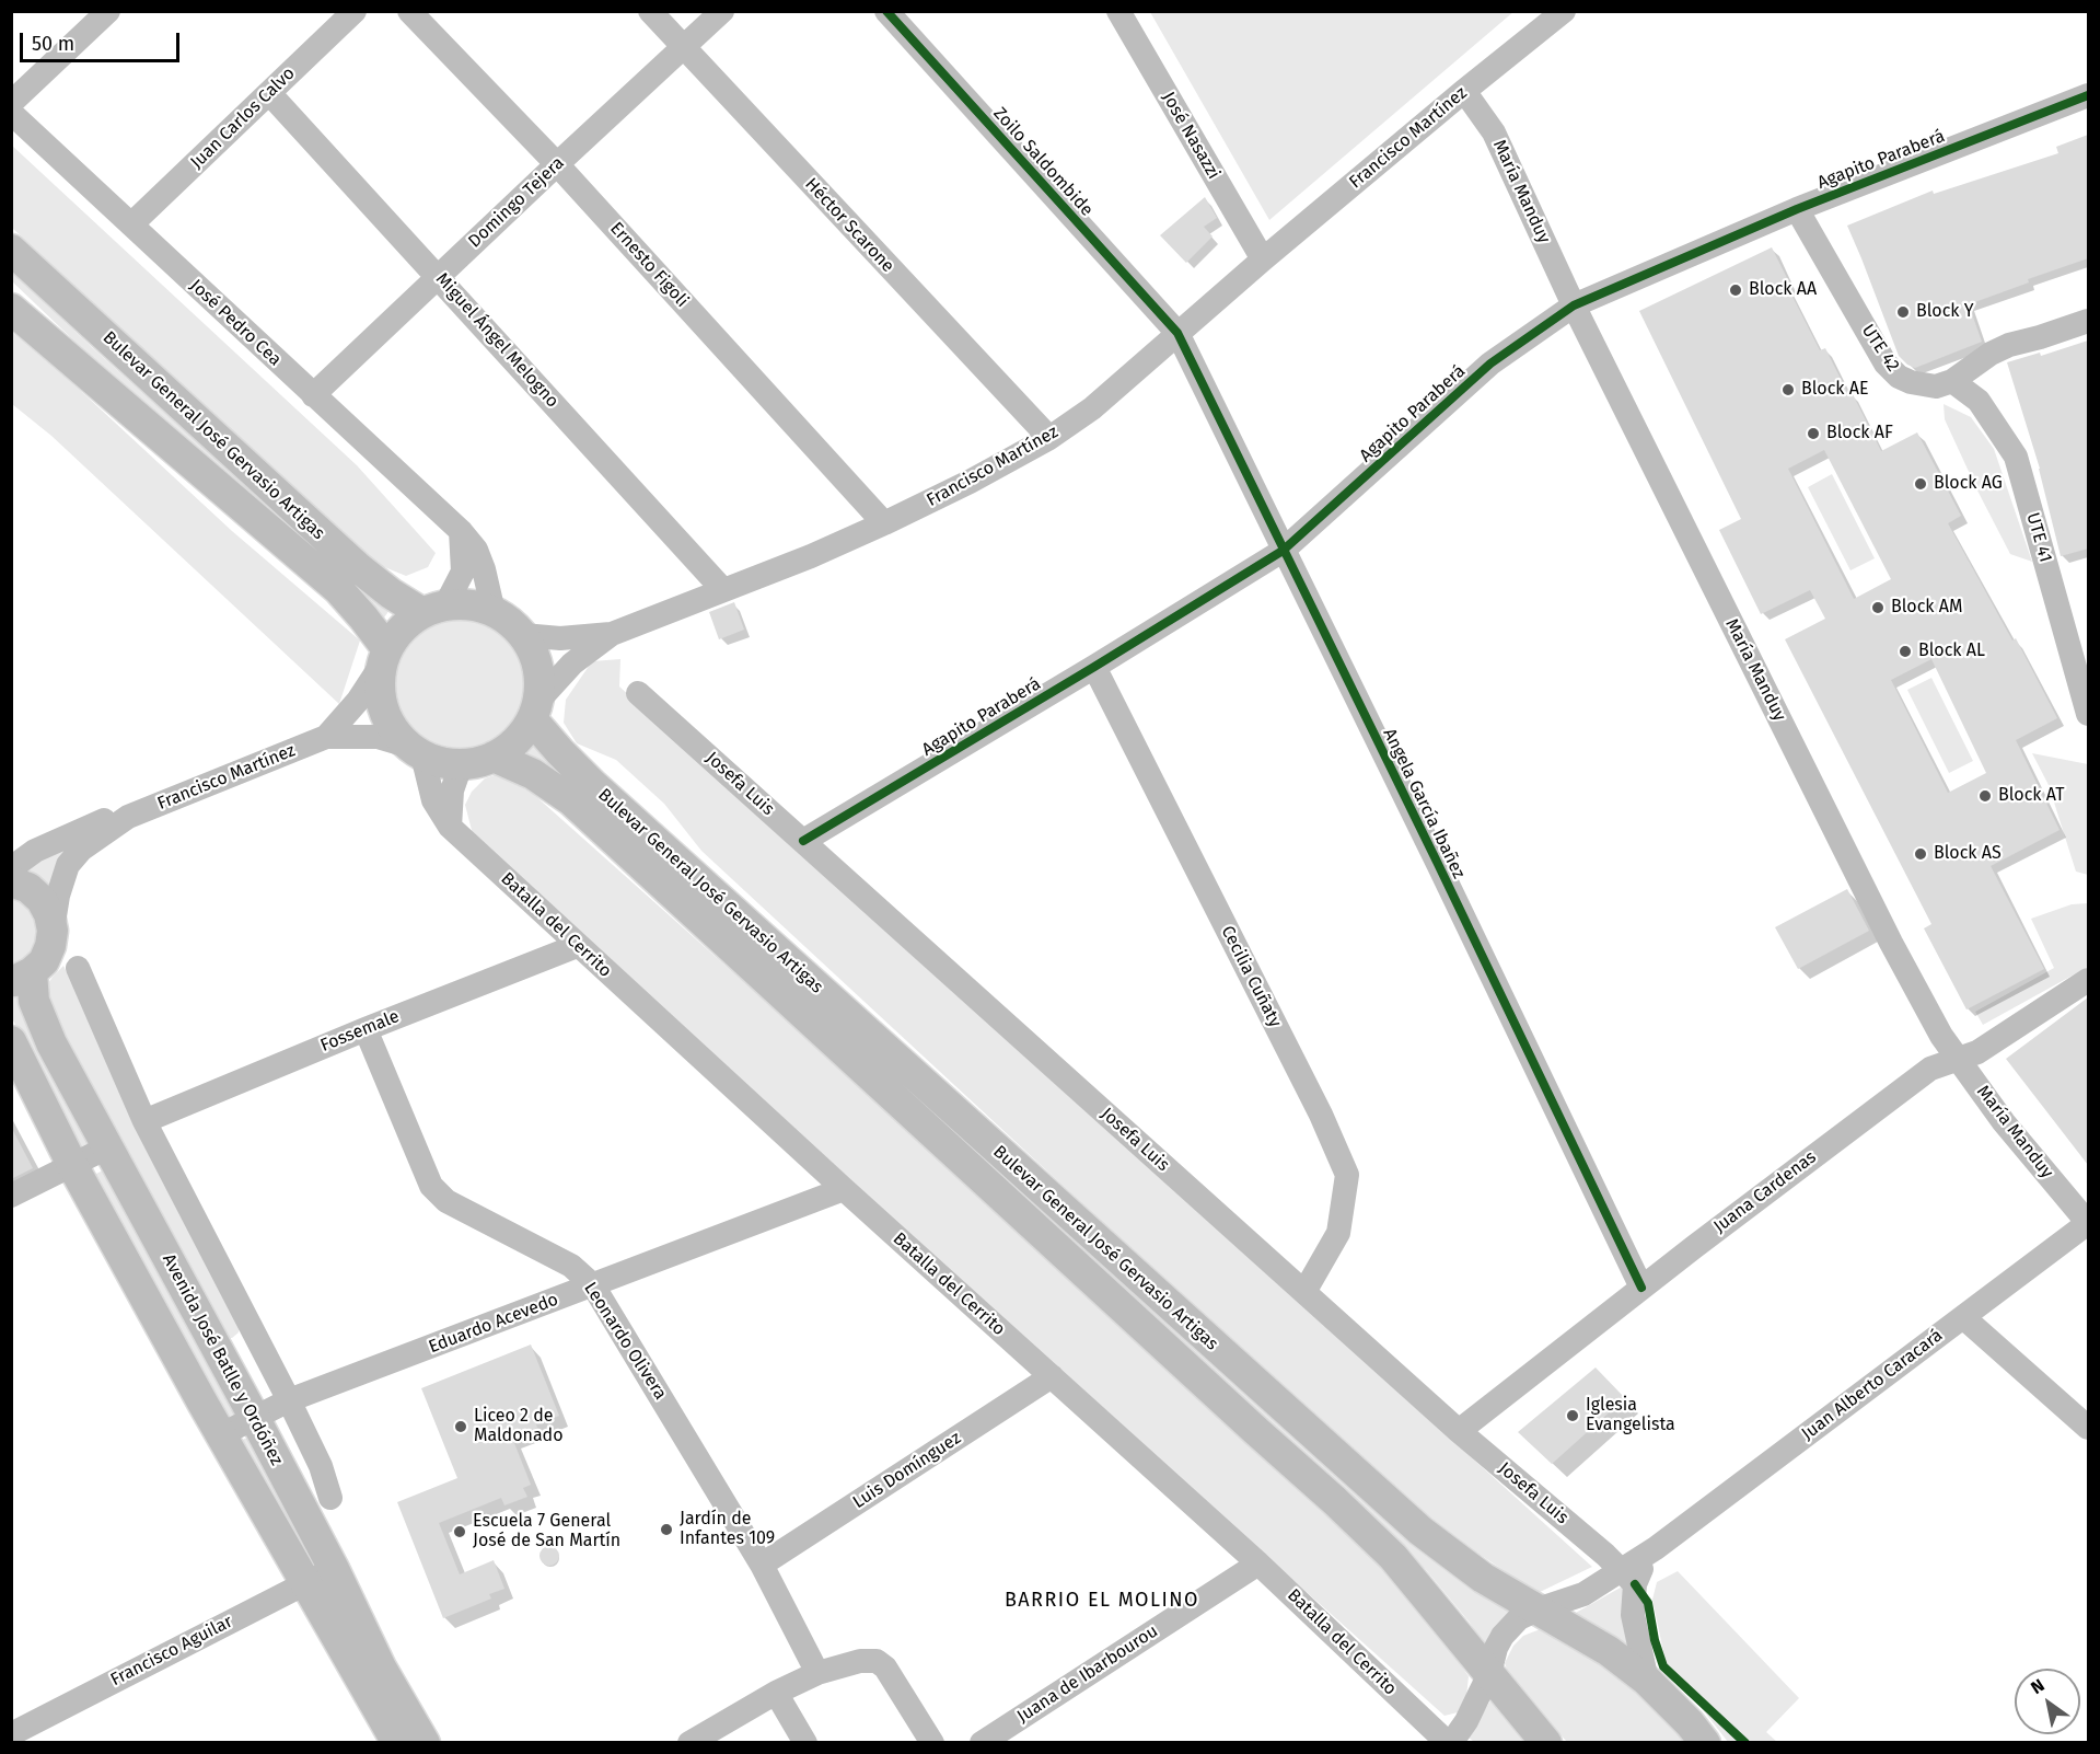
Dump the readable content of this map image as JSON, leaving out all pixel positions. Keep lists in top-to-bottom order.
{
  "streets": {
    "main road": ["Bulevar General José Gervasio Artigas", "Avenida José Batlle y Ordóñez"],
    "street": [
      "Juan Carlos Calvo",
      "José Nasazzi",
      "Francisco Martínez",
      "Agapito Paraberá",
      "Zoilo Saldombide",
      "María Manduy",
      "Domingo Tejera",
      "Héctor Scarone",
      "Ernesto Figoli",
      "José Pedro Cea",
      "Miguel Ángel Melogno",
      "UTE 42",
      "UTE 41",
      "Josefa Luis",
      "Angela García Ibañez",
      "Batalla del Cerrito",
      "Cecilia Cuñaty",
      "Fossemale",
      "Juana Cardenas",
      "Eduardo Acevedo",
      "Leonardo Olivera",
      "Juan Alberto Caracará",
      "Luis Domínguez",
      "Francisco Aguilar",
      "Juana de Ibarbourou"
    ]
  },
  "crossings": [
    ["Juan Carlos Calvo", "José Pedro Cea"],
    ["Juan Carlos Calvo", "Miguel Ángel Melogno"],
    ["José Nasazzi", "Francisco Martínez"],
    ["Francisco Martínez", "Zoilo Saldombide"],
    ["Francisco Martínez", "María Manduy"],
    ["Francisco Martínez", "Héctor Scarone"],
    ["Francisco Martínez", "Ernesto Figoli"],
    ["Francisco Martínez", "José Pedro Cea"],
    ["Francisco Martínez", "Miguel Ángel Melogno"],
    ["Francisco Martínez", "Bulevar General José Gervasio Artigas"],
    ["Francisco Martínez", "Angela García Ibañez"],
    ["Francisco Martínez", "Batalla del Cerrito"],
    ["Agapito Paraberá", "María Manduy"],
    ["Agapito Paraberá", "UTE 42"],
    ["Agapito Paraberá", "Josefa Luis"],
    ["Agapito Paraberá", "Angela García Ibañez"],
    ["Agapito Paraberá", "Cecilia Cuñaty"],
    ["Zoilo Saldombide", "Angela García Ibañez"],
    ["María Manduy", "Juana Cardenas"],
    ["María Manduy", "Juan Alberto Caracará"],
    ["Domingo Tejera", "Héctor Scarone"],
    ["Domingo Tejera", "Ernesto Figoli"],
    ["Domingo Tejera", "José Pedro Cea"],
    ["Domingo Tejera", "Miguel Ángel Melogno"],
    ["José Pedro Cea", "Bulevar General José Gervasio Artigas"],
    ["José Pedro Cea", "Batalla del Cerrito"],
    ["UTE 42", "UTE 41"],
    ["Bulevar General José Gervasio Artigas", "Batalla del Cerrito"],
    ["Josefa Luis", "Cecilia Cuñaty"],
    ["Josefa Luis", "Juana Cardenas"],
    ["Josefa Luis", "Juan Alberto Caracará"],
    ["Angela García Ibañez", "Juana Cardenas"],
    ["Batalla del Cerrito", "Fossemale"],
    ["Batalla del Cerrito", "Eduardo Acevedo"],
    ["Batalla del Cerrito", "Luis Domínguez"],
    ["Batalla del Cerrito", "Juana de Ibarbourou"],
    ["Fossemale", "Leonardo Olivera"],
    ["Eduardo Acevedo", "Leonardo Olivera"],
    ["Eduardo Acevedo", "Avenida José Batlle y Ordóñez"],
    ["Leonardo Olivera", "Luis Domínguez"],
    ["Avenida José Batlle y Ordóñez", "Francisco Aguilar"]
  ],
  "districts": ["BARRIO EL MOLINO"],
  "places": [
    "Block AA",
    "Block Y",
    "Block AE",
    "Block AF",
    "Block AG",
    "Block AM",
    "Block AL",
    "Block AT",
    "Block AS",
    "Iglesia Evangelista",
    "Liceo 2 de Maldonado",
    "Jardín de Infantes 109",
    "Escuela 7 General José de San Martín"
  ],
  "scale_bar": "50 m",
  "north": "top left"
}
